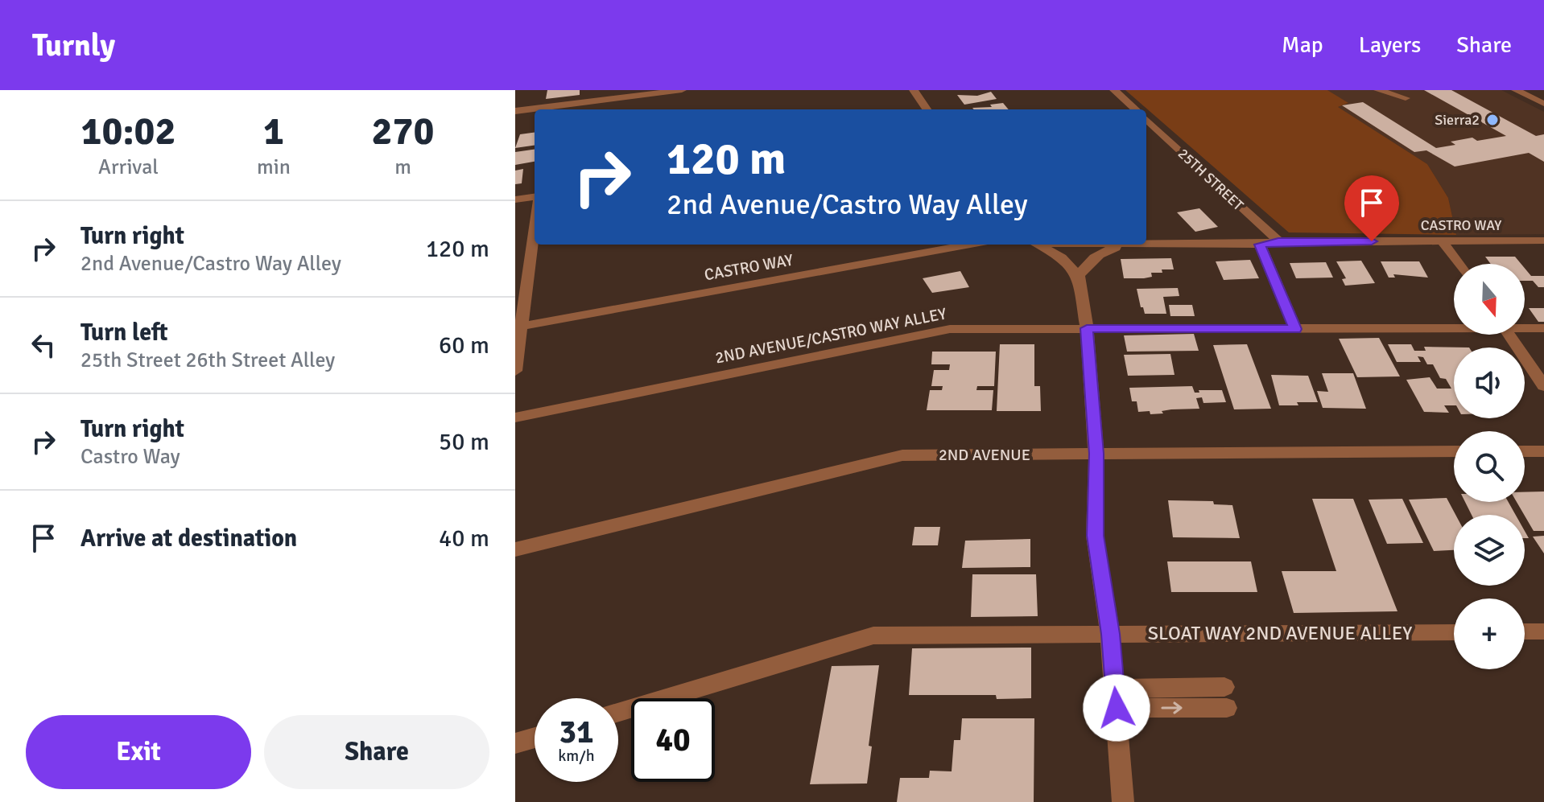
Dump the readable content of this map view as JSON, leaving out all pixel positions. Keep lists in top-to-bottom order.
{
  "streets": {
    "street": [
      "25TH STREET",
      "CASTRO WAY",
      "2ND AVENUE/CASTRO WAY ALLEY",
      "2ND AVENUE",
      "SLOAT WAY 2ND AVENUE ALLEY"
    ]
  },
  "crossings": [
    ["25TH STREET", "CASTRO WAY"]
  ],
  "places": ["Sierra2"],
  "north": "bottom",
  "page": {
    "header": "Turnly",
    "nav": ["Map", "Layers", "Share"],
    "eta": [
      "10:02",
      "Arrival",
      "1",
      "min",
      "270",
      "m"
    ],
    "turn": ["120 m", "2nd Avenue/Castro Way Alley"],
    "list": [
      {
        "name": "Turn right",
        "note": "2nd Avenue/Castro Way Alley",
        "value": "120 m"
      },
      {
        "name": "Turn left",
        "note": "25th Street 26th Street Alley",
        "value": "60 m"
      },
      {
        "name": "Turn right",
        "note": "Castro Way",
        "value": "50 m"
      },
      {
        "name": "Arrive at destination",
        "value": "40 m"
      }
    ],
    "map_buttons": "+",
    "speed": "31 km/h",
    "limit": "40",
    "buttons": ["Exit", "Share"]
  }
}
